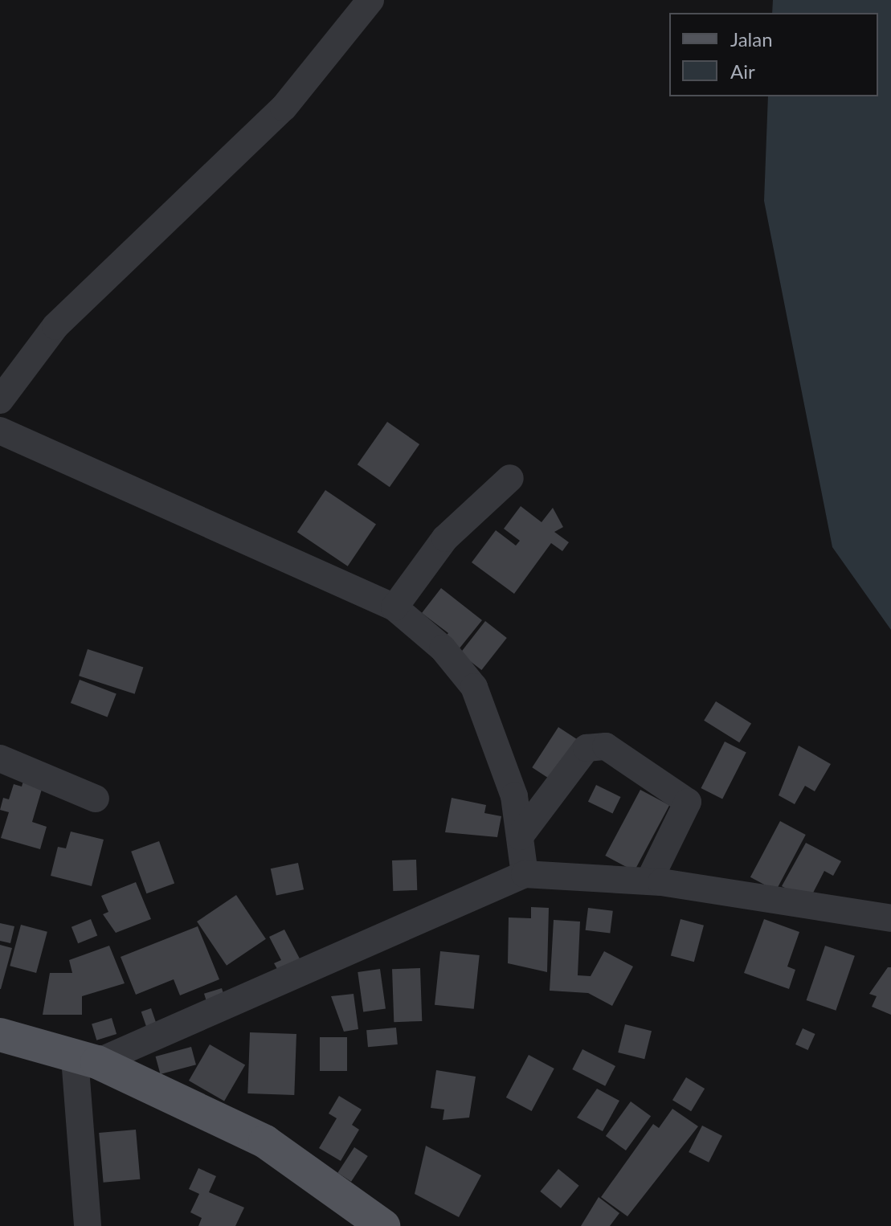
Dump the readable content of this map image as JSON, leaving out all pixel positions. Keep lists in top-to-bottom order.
{
  "legend": ["Jalan", "Air"]
}
